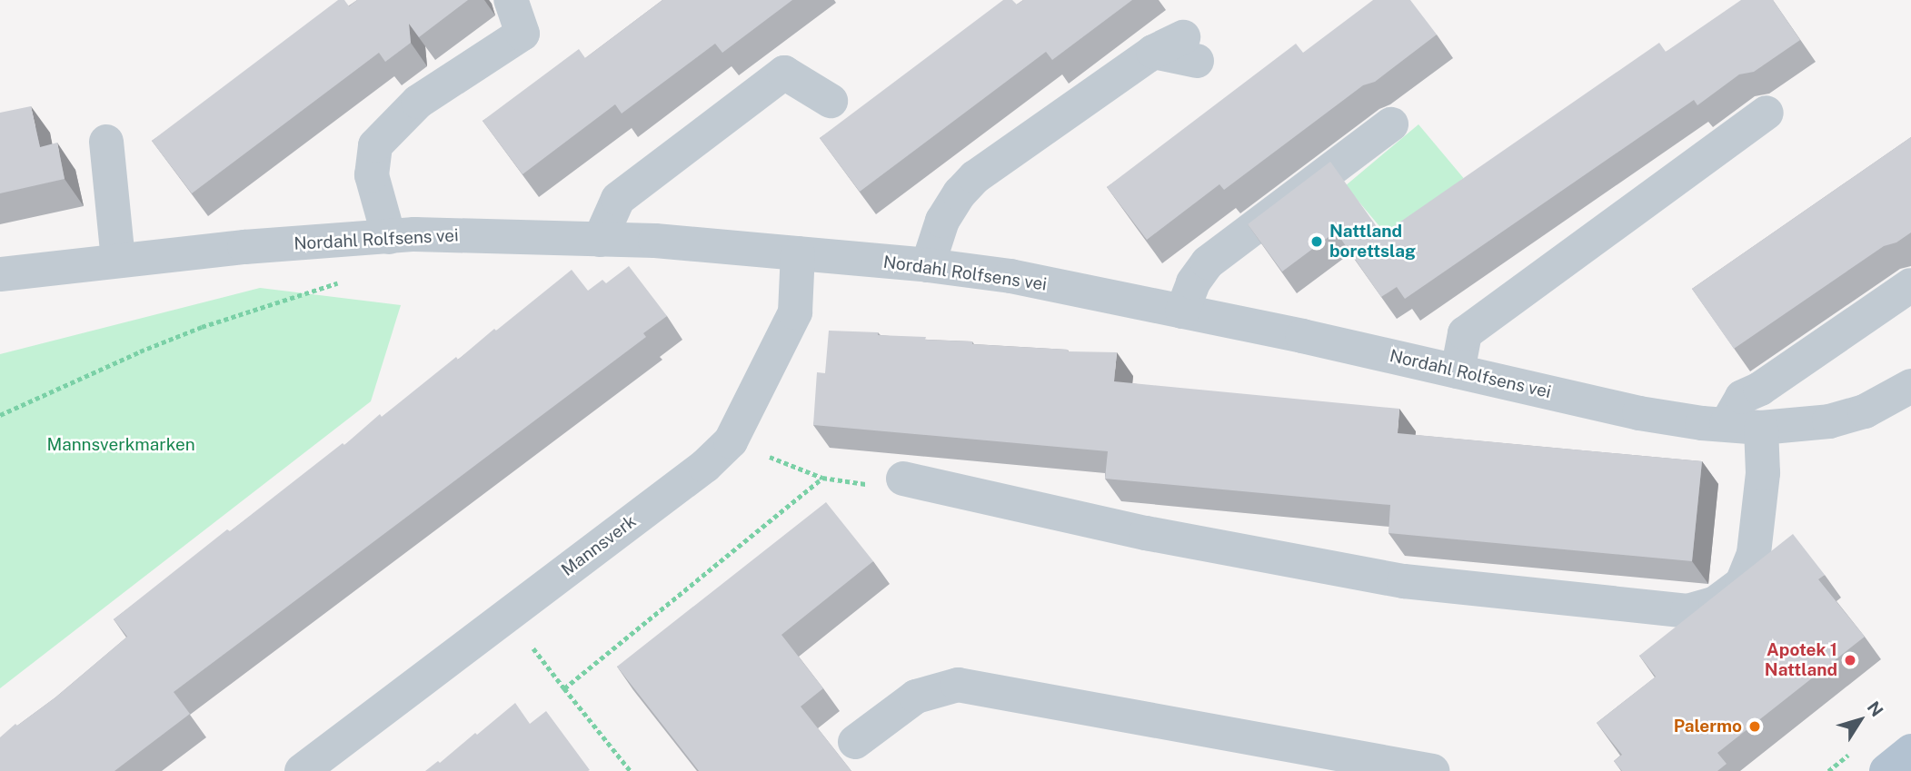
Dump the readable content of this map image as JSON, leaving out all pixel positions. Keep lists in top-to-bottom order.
{
  "streets": {
    "street": ["Nordahl Rolfsens vei", "Mannsverk"]
  },
  "crossings": [
    ["Nordahl Rolfsens vei", "Mannsverk"]
  ],
  "parks": ["Mannsverkmarken"],
  "places": ["Nattland borettslag", "Apotek 1 Nattland", "Palermo"],
  "north": "top right"
}
